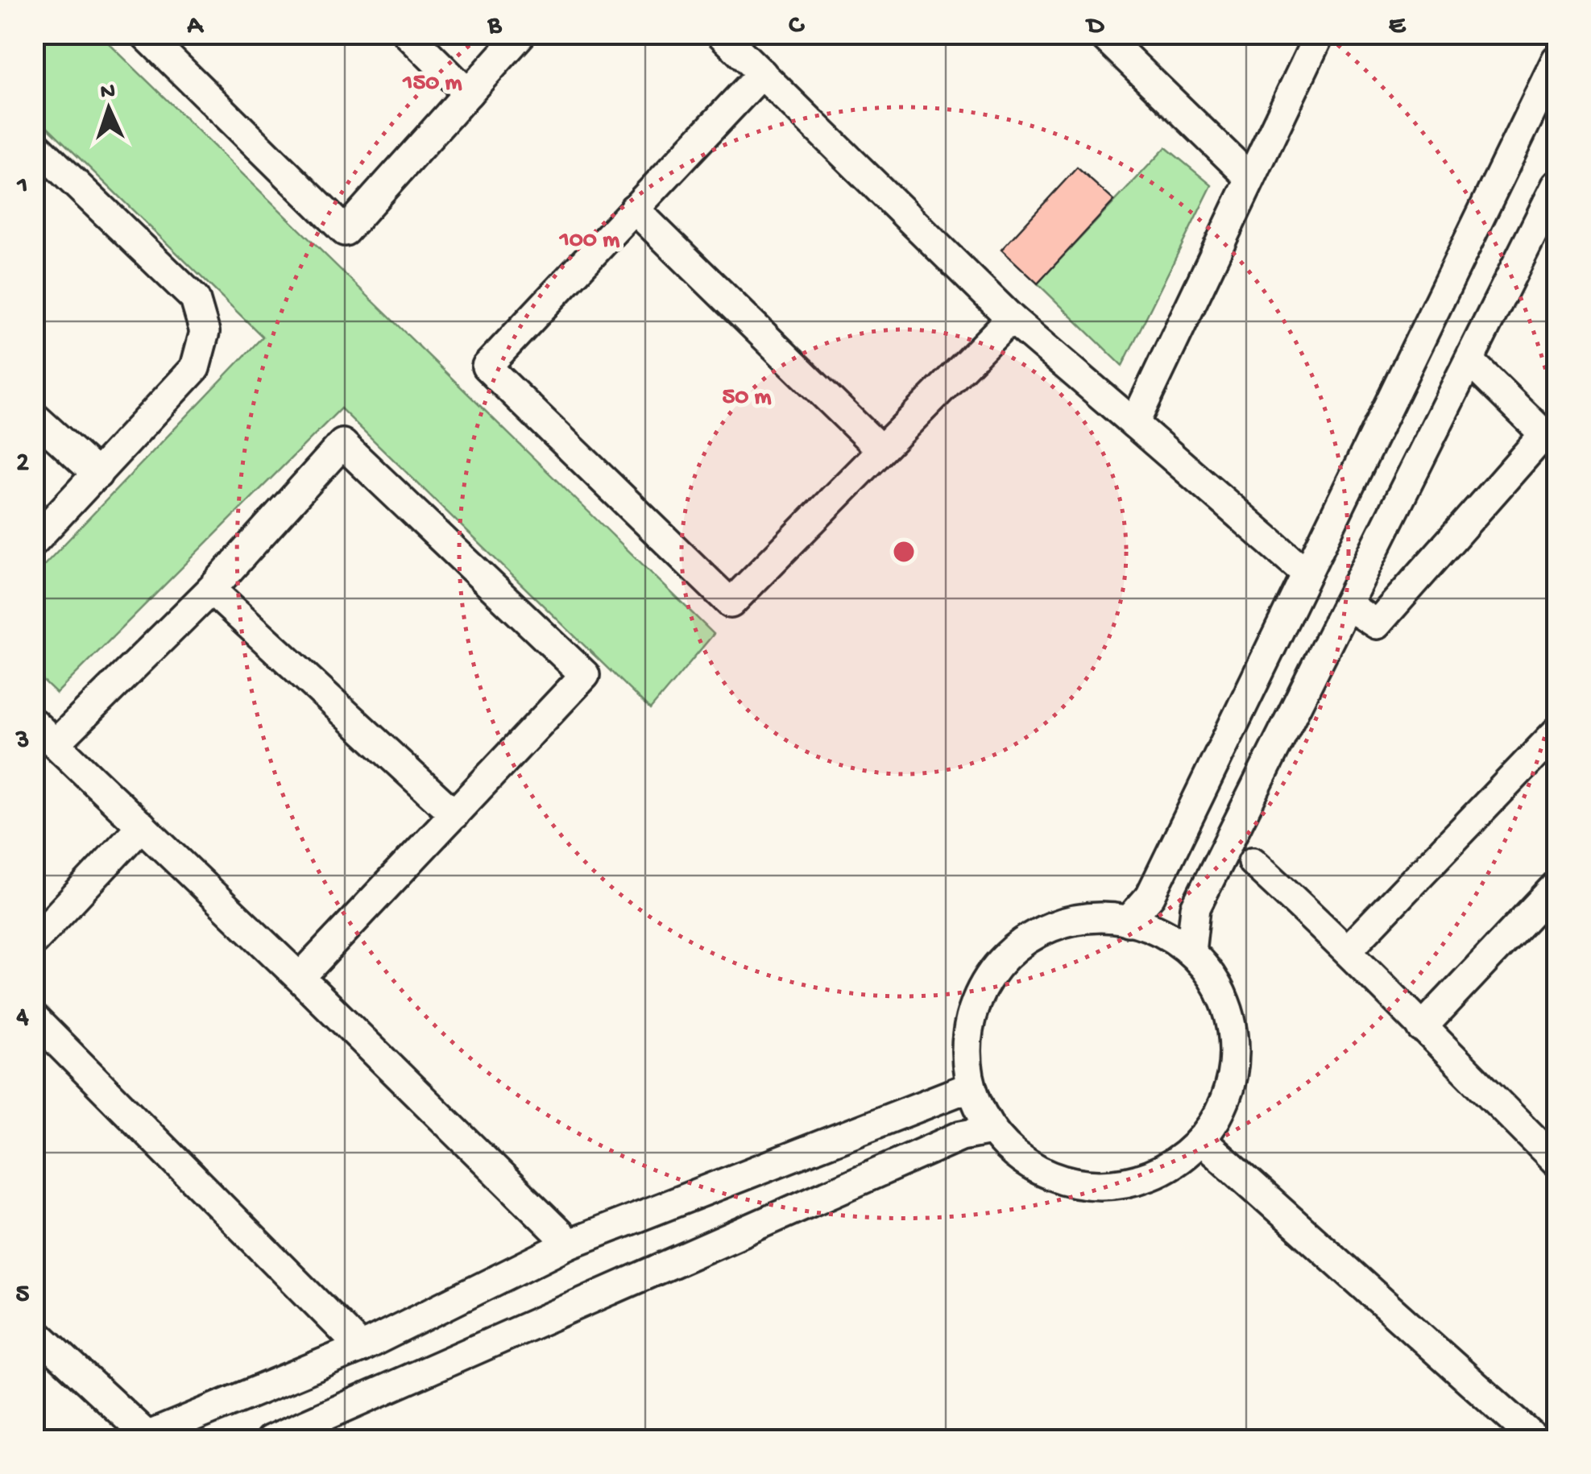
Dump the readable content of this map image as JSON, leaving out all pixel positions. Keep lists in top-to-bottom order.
{
  "north": "top",
  "grid": {
    "columns": [
      "A",
      "B",
      "C",
      "D",
      "E"
    ],
    "rows": [
      "1",
      "2",
      "3",
      "4",
      "5"
    ]
  },
  "rings": ["150 m", "100 m", "50 m"]
}
